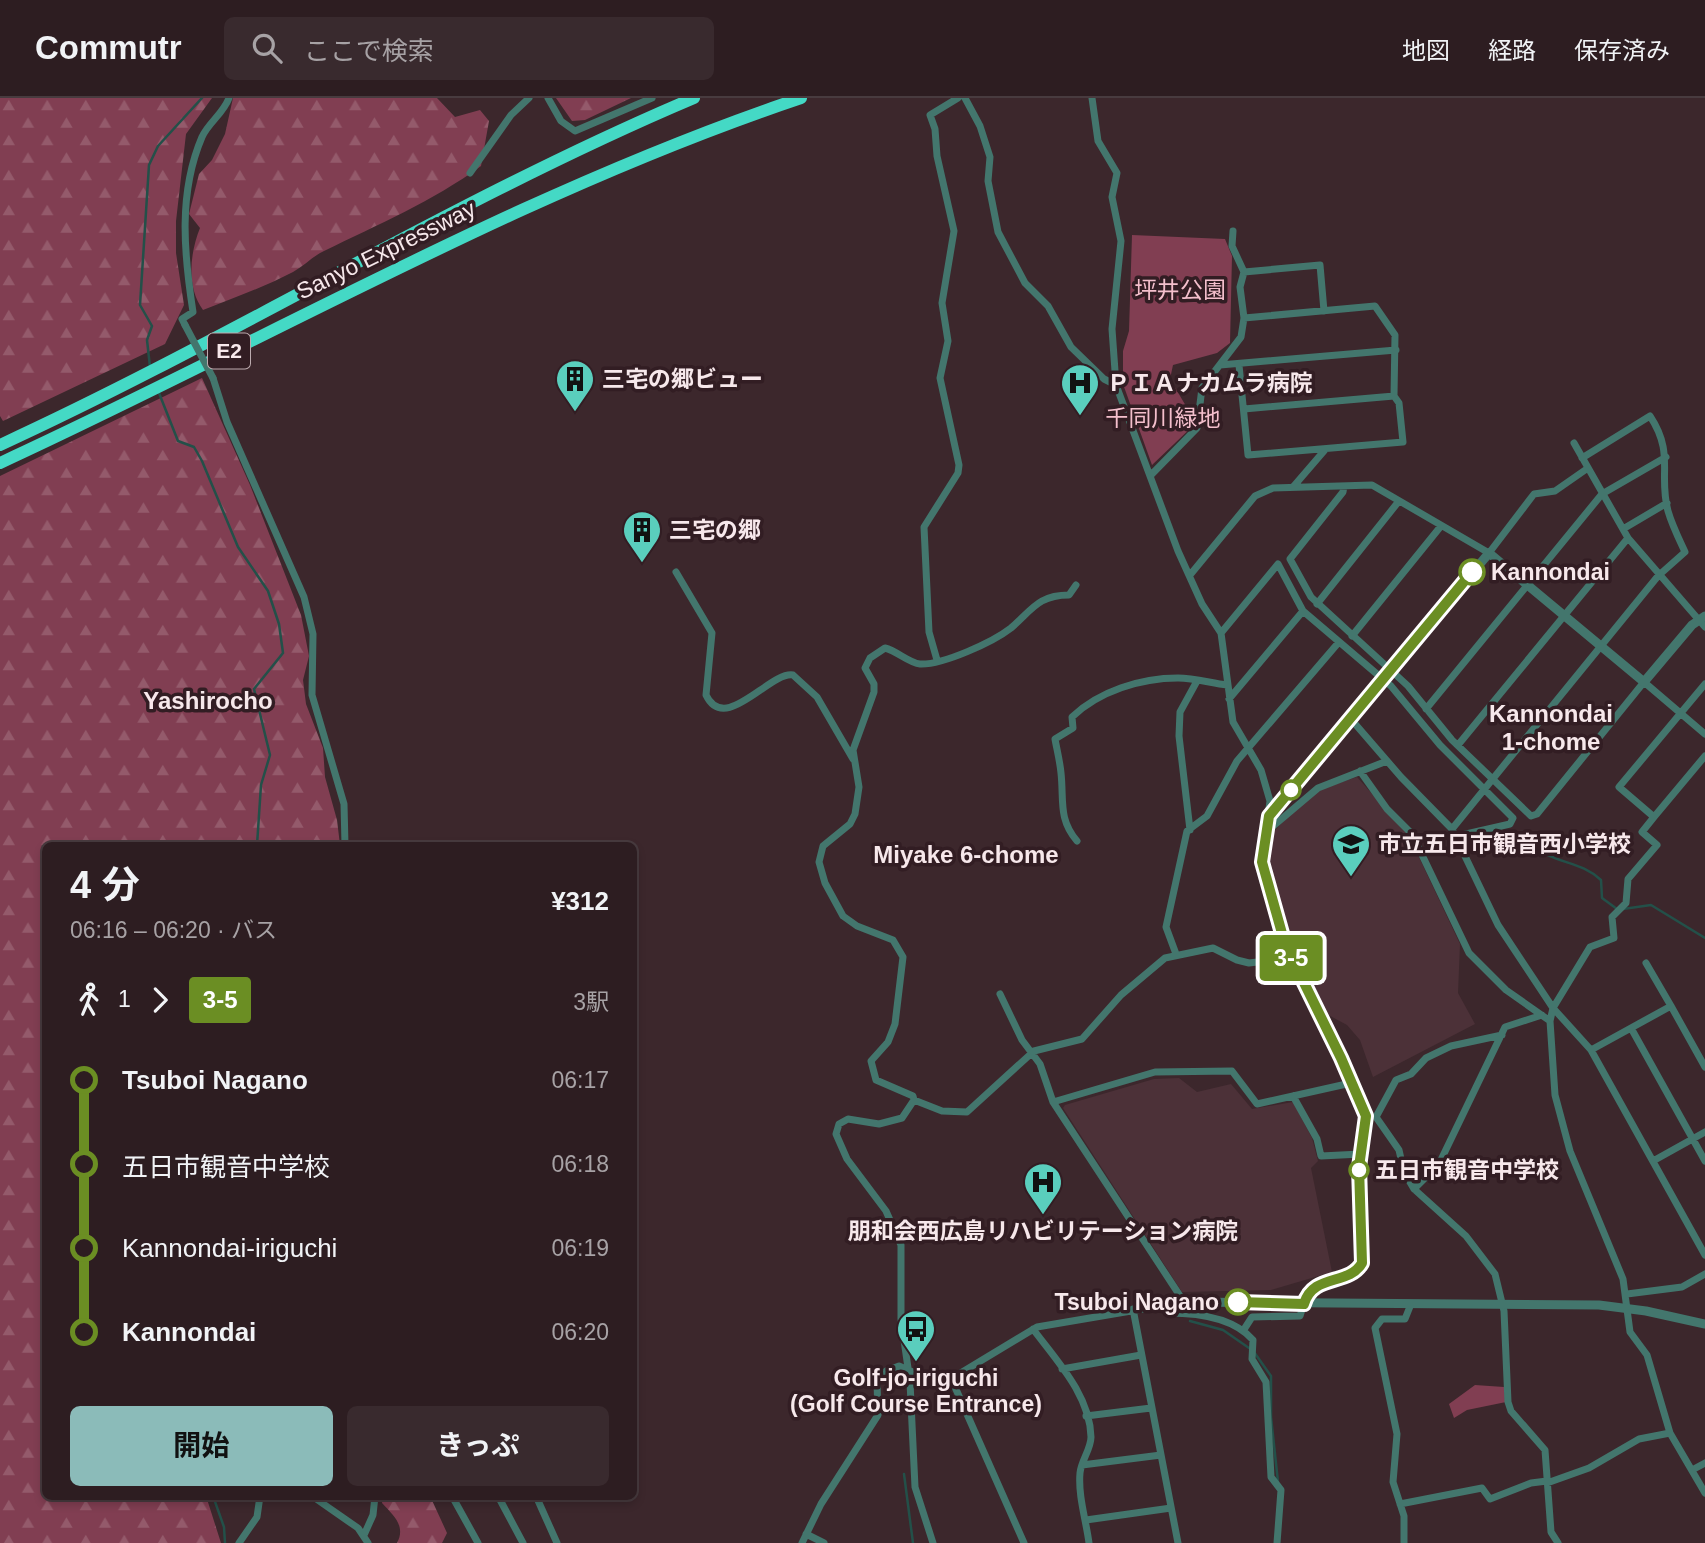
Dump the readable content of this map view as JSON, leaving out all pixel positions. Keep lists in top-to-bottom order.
{
  "streets": {
    "highway": ["Sanyo Expressway", "E2"]
  },
  "districts": ["Yashirocho", "Kannondai 1-chome", "Miyake 6-chome"],
  "parks": ["坪井公園", "千同川緑地"],
  "places": {
    "building": ["三宅の郷ビュー", "三宅の郷"],
    "hospital": ["ＰＩＡナカムラ病院", "朋和会西広島リハビリテーション病院"],
    "other": ["Kannondai", "五日市観音中学校", "Tsuboi Nagano"],
    "school or university": ["市立五日市観音西小学校"],
    "bus stop": ["Golf-jo-iriguchi (Golf Course Entrance)"]
  },
  "lines": ["bus line 3-5"],
  "page": {
    "header": "Commutr",
    "search": "ここで検索",
    "nav": ["地図", "経路", "保存済み"],
    "on_map": "3-5",
    "heading": ["4 分", "06:16 – 06:20 · バス", "¥312"],
    "legs": ["1", "3-5", "3駅"],
    "list": [
      {
        "name": "Tsuboi Nagano",
        "value": "06:17"
      },
      {
        "name": "五日市観音中学校",
        "value": "06:18"
      },
      {
        "name": "Kannondai-iriguchi",
        "value": "06:19"
      },
      {
        "name": "Kannondai",
        "value": "06:20"
      }
    ],
    "buttons": ["開始", "きっぷ"]
  }
}
